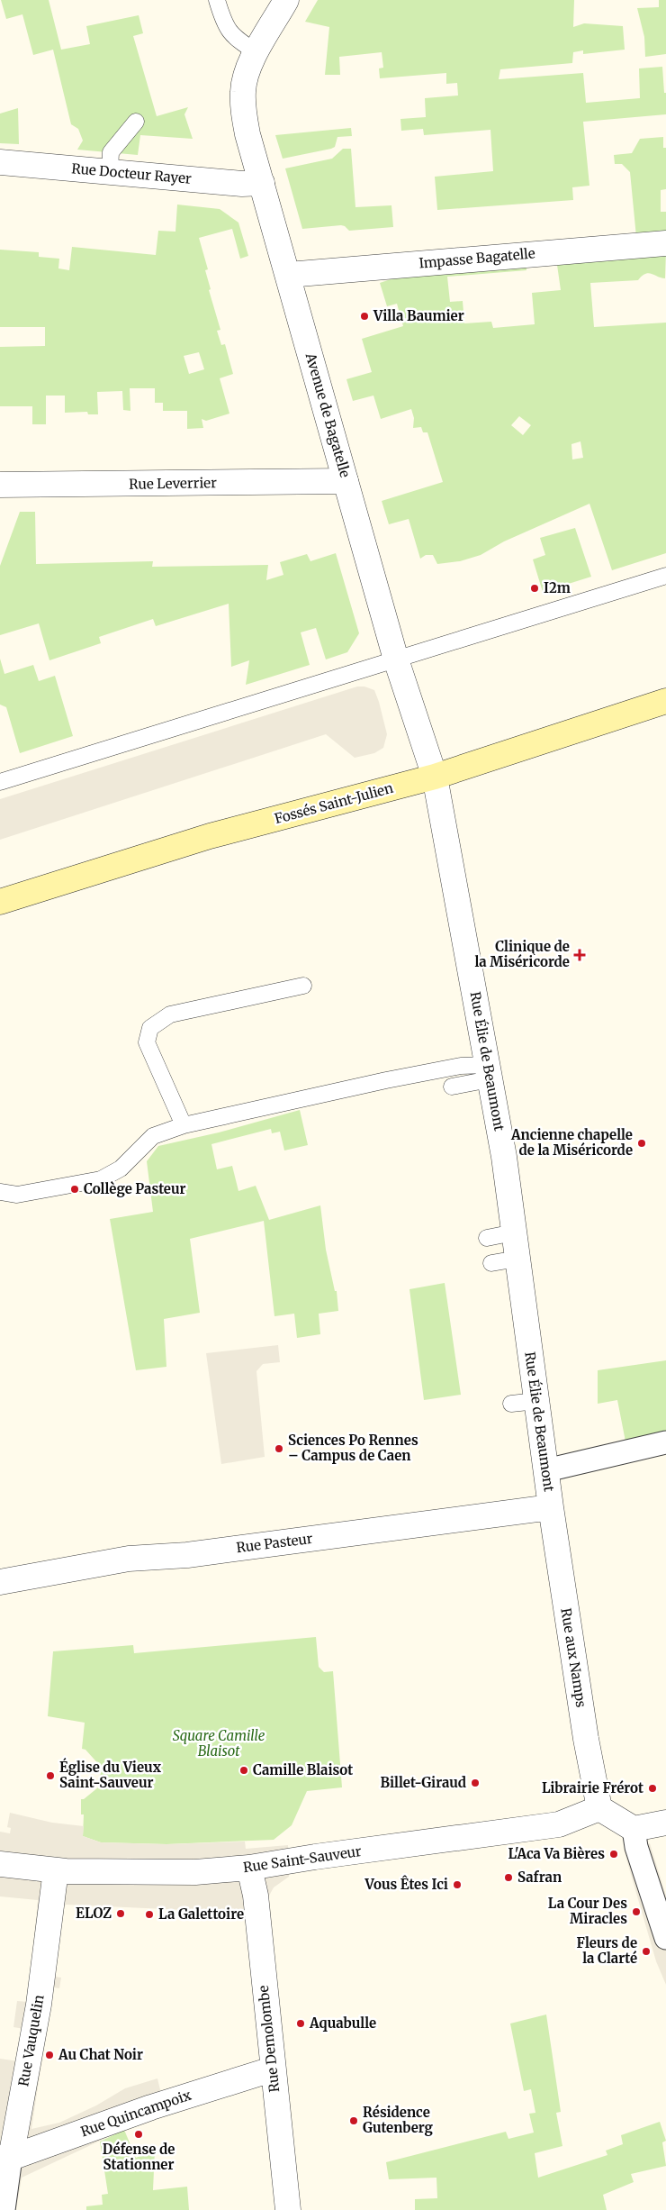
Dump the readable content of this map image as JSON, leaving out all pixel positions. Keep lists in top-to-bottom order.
{
  "streets": {
    "main road": ["Fossés Saint-Julien"],
    "street": [
      "Rue Docteur Rayer",
      "Impasse Bagatelle",
      "Avenue de Bagatelle",
      "Rue Leverrier",
      "Rue Élie de Beaumont",
      "Rue Pasteur",
      "Rue aux Namps",
      "Rue Saint-Sauveur",
      "Rue Demolombe",
      "Rue Vauquelin",
      "Rue Quincampoix"
    ]
  },
  "crossings": [
    ["Rue Docteur Rayer", "Avenue de Bagatelle"],
    ["Impasse Bagatelle", "Avenue de Bagatelle"],
    ["Avenue de Bagatelle", "Rue Leverrier"],
    ["Avenue de Bagatelle", "Fossés Saint-Julien"],
    ["Avenue de Bagatelle", "Rue Élie de Beaumont"],
    ["Fossés Saint-Julien", "Rue Élie de Beaumont"],
    ["Rue Élie de Beaumont", "Rue Pasteur"],
    ["Rue Élie de Beaumont", "Rue aux Namps"],
    ["Rue Pasteur", "Rue aux Namps"],
    ["Rue aux Namps", "Rue Saint-Sauveur"],
    ["Rue Saint-Sauveur", "Rue Demolombe"],
    ["Rue Saint-Sauveur", "Rue Vauquelin"],
    ["Rue Demolombe", "Rue Quincampoix"],
    ["Rue Vauquelin", "Rue Quincampoix"]
  ],
  "parks": ["Square Camille Blaisot"],
  "places": {
    "other": [
      "Villa Baumier",
      "I2m",
      "Ancienne chapelle de la Miséricorde",
      "Collège Pasteur",
      "Sciences Po Rennes – Campus de Caen",
      "Camille Blaisot",
      "Église du Vieux Saint-Sauveur",
      "Billet-Giraud",
      "Librairie Frérot",
      "L'Aca Va Bières",
      "Safran",
      "Vous Êtes Ici",
      "La Cour Des Miracles",
      "ELOZ",
      "La Galettoire",
      "Fleurs de la Clarté",
      "Aquabulle",
      "Au Chat Noir",
      "Résidence Gutenberg",
      "Défense de Stationner"
    ],
    "health": ["Clinique de la Miséricorde"]
  }
}
